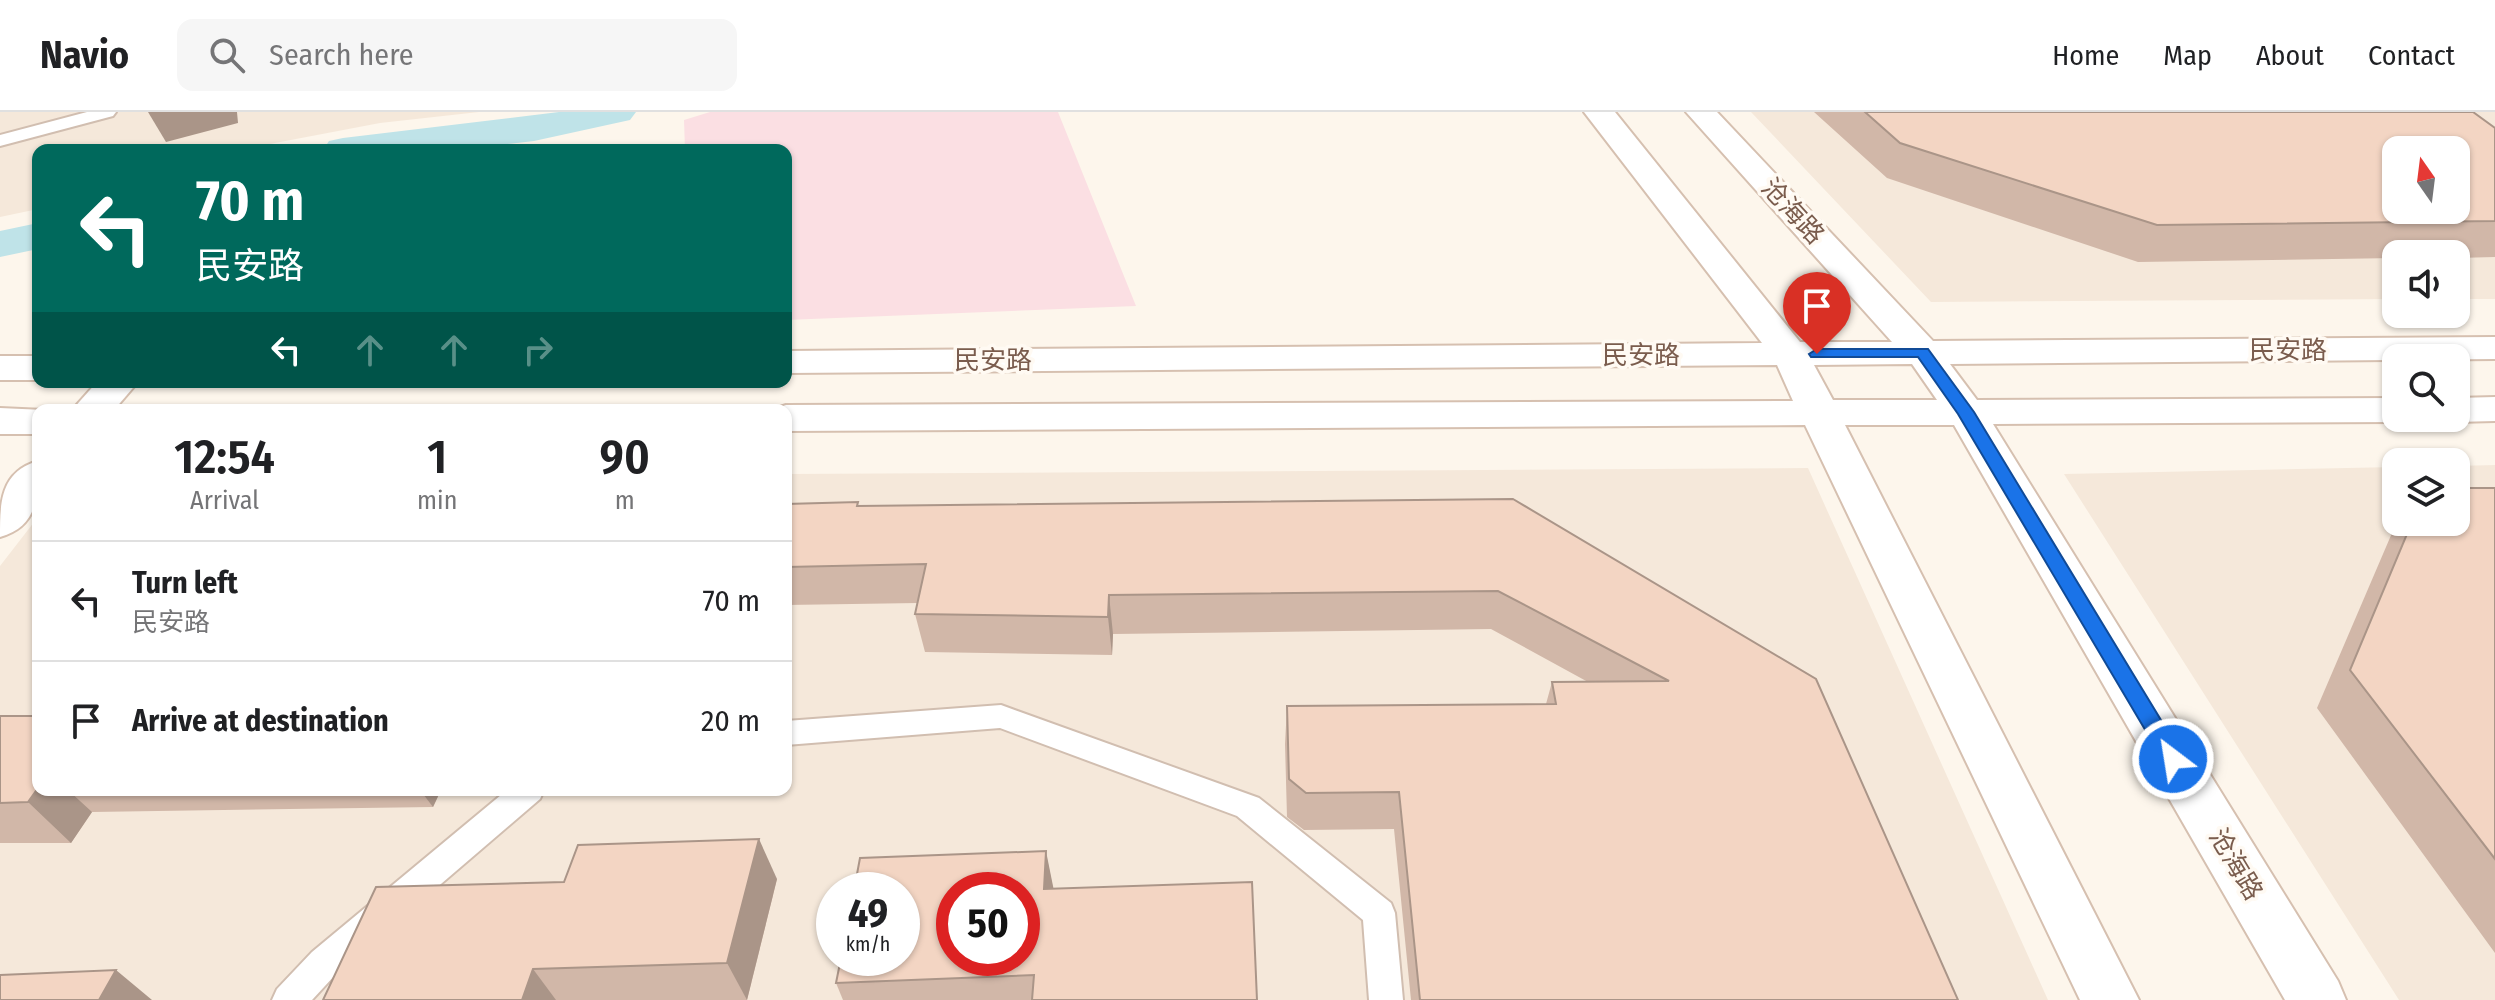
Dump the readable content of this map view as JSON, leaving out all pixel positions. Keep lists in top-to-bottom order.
{
  "streets": {
    "main road": ["沧海路", "民安路"]
  },
  "crossings": [
    ["沧海路", "民安路"]
  ],
  "north": "top",
  "page": {
    "header": "Navio",
    "search": "Search here",
    "nav": [
      "Home",
      "Map",
      "About",
      "Contact"
    ],
    "turn": ["70 m", "民安路"],
    "eta": [
      "12:54",
      "Arrival",
      "1",
      "min",
      "90",
      "m"
    ],
    "list": [
      {
        "name": "Turn left",
        "note": "民安路",
        "value": "70 m"
      },
      {
        "name": "Arrive at destination",
        "value": "20 m"
      }
    ],
    "speed": "49 km/h",
    "limit": "50"
  }
}
